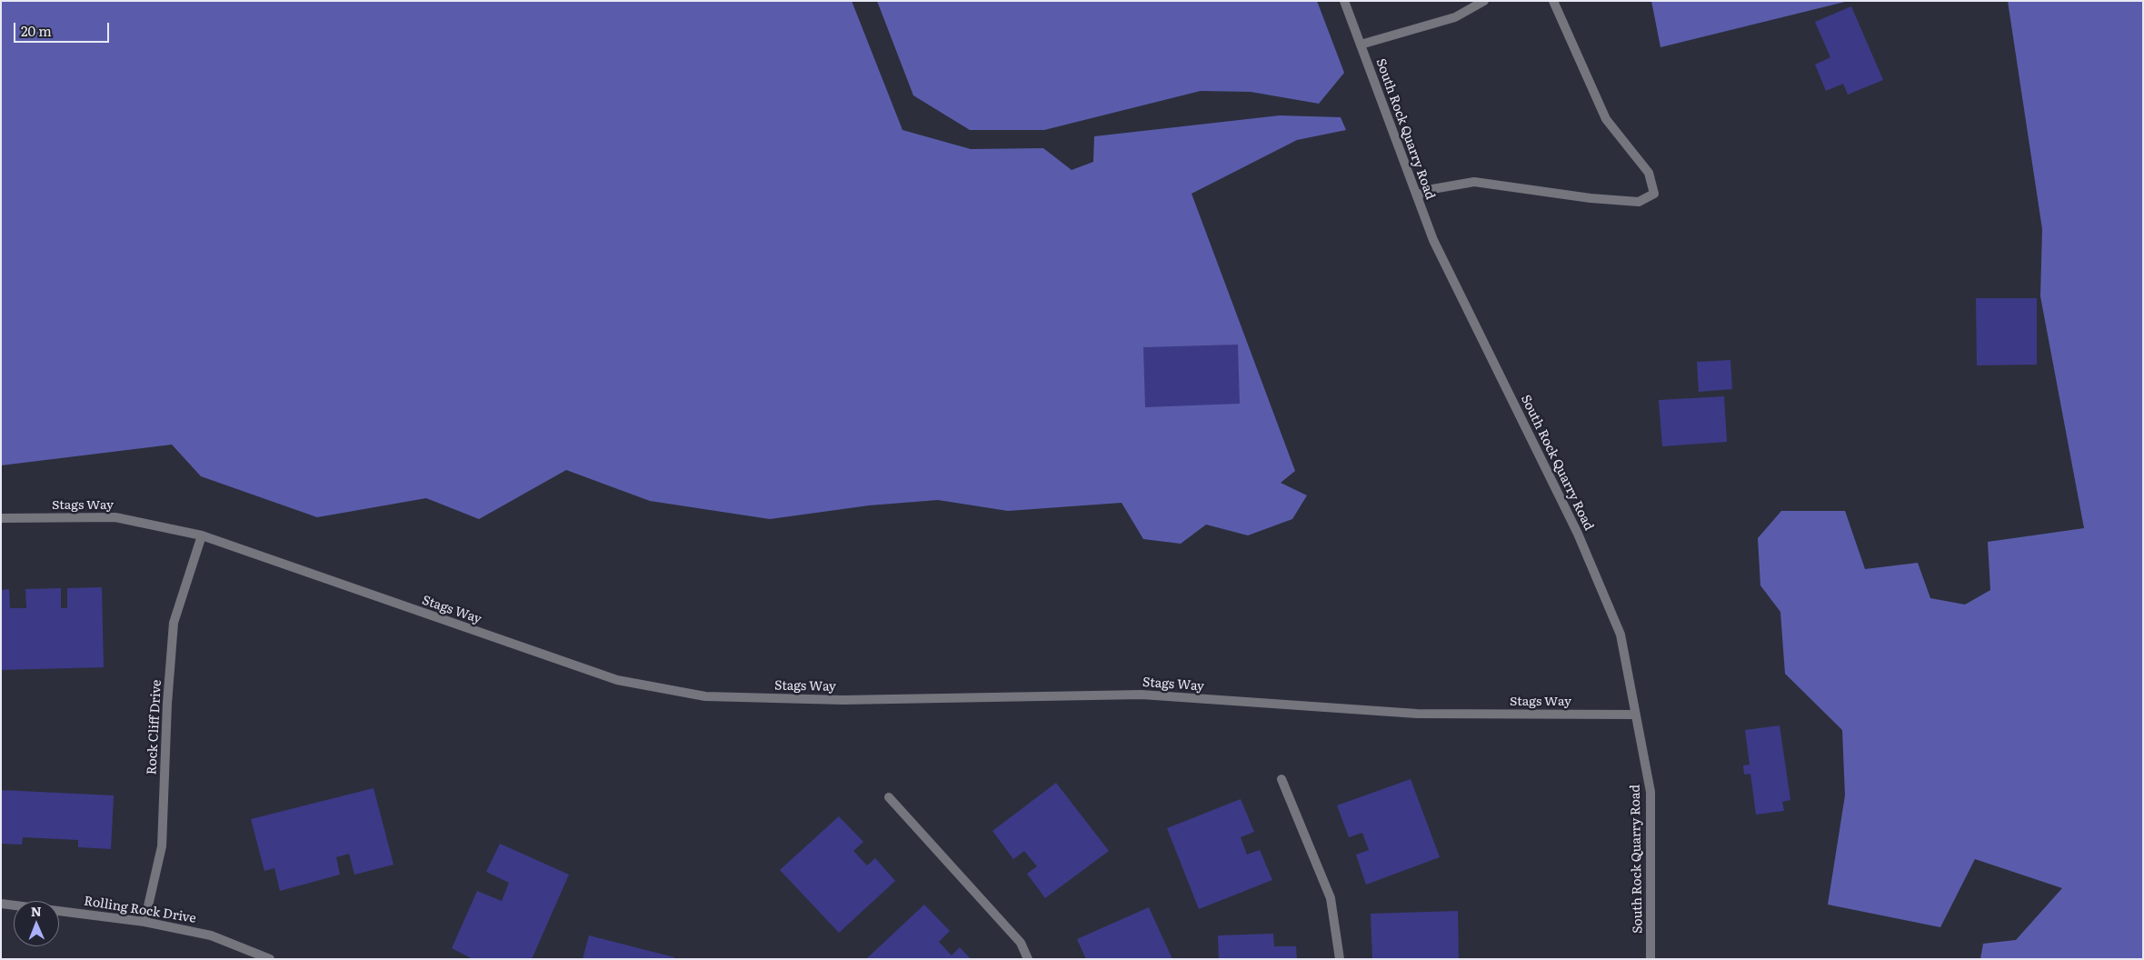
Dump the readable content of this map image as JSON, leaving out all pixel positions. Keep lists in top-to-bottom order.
{
  "streets": {
    "street": [
      "South Rock Quarry Road",
      "Stags Way",
      "Rock Cliff Drive",
      "Rolling Rock Drive"
    ]
  },
  "crossings": [
    ["South Rock Quarry Road", "Stags Way"],
    ["Stags Way", "Rock Cliff Drive"],
    ["Rock Cliff Drive", "Rolling Rock Drive"]
  ],
  "scale_bar": "20 m",
  "north": "top"
}
